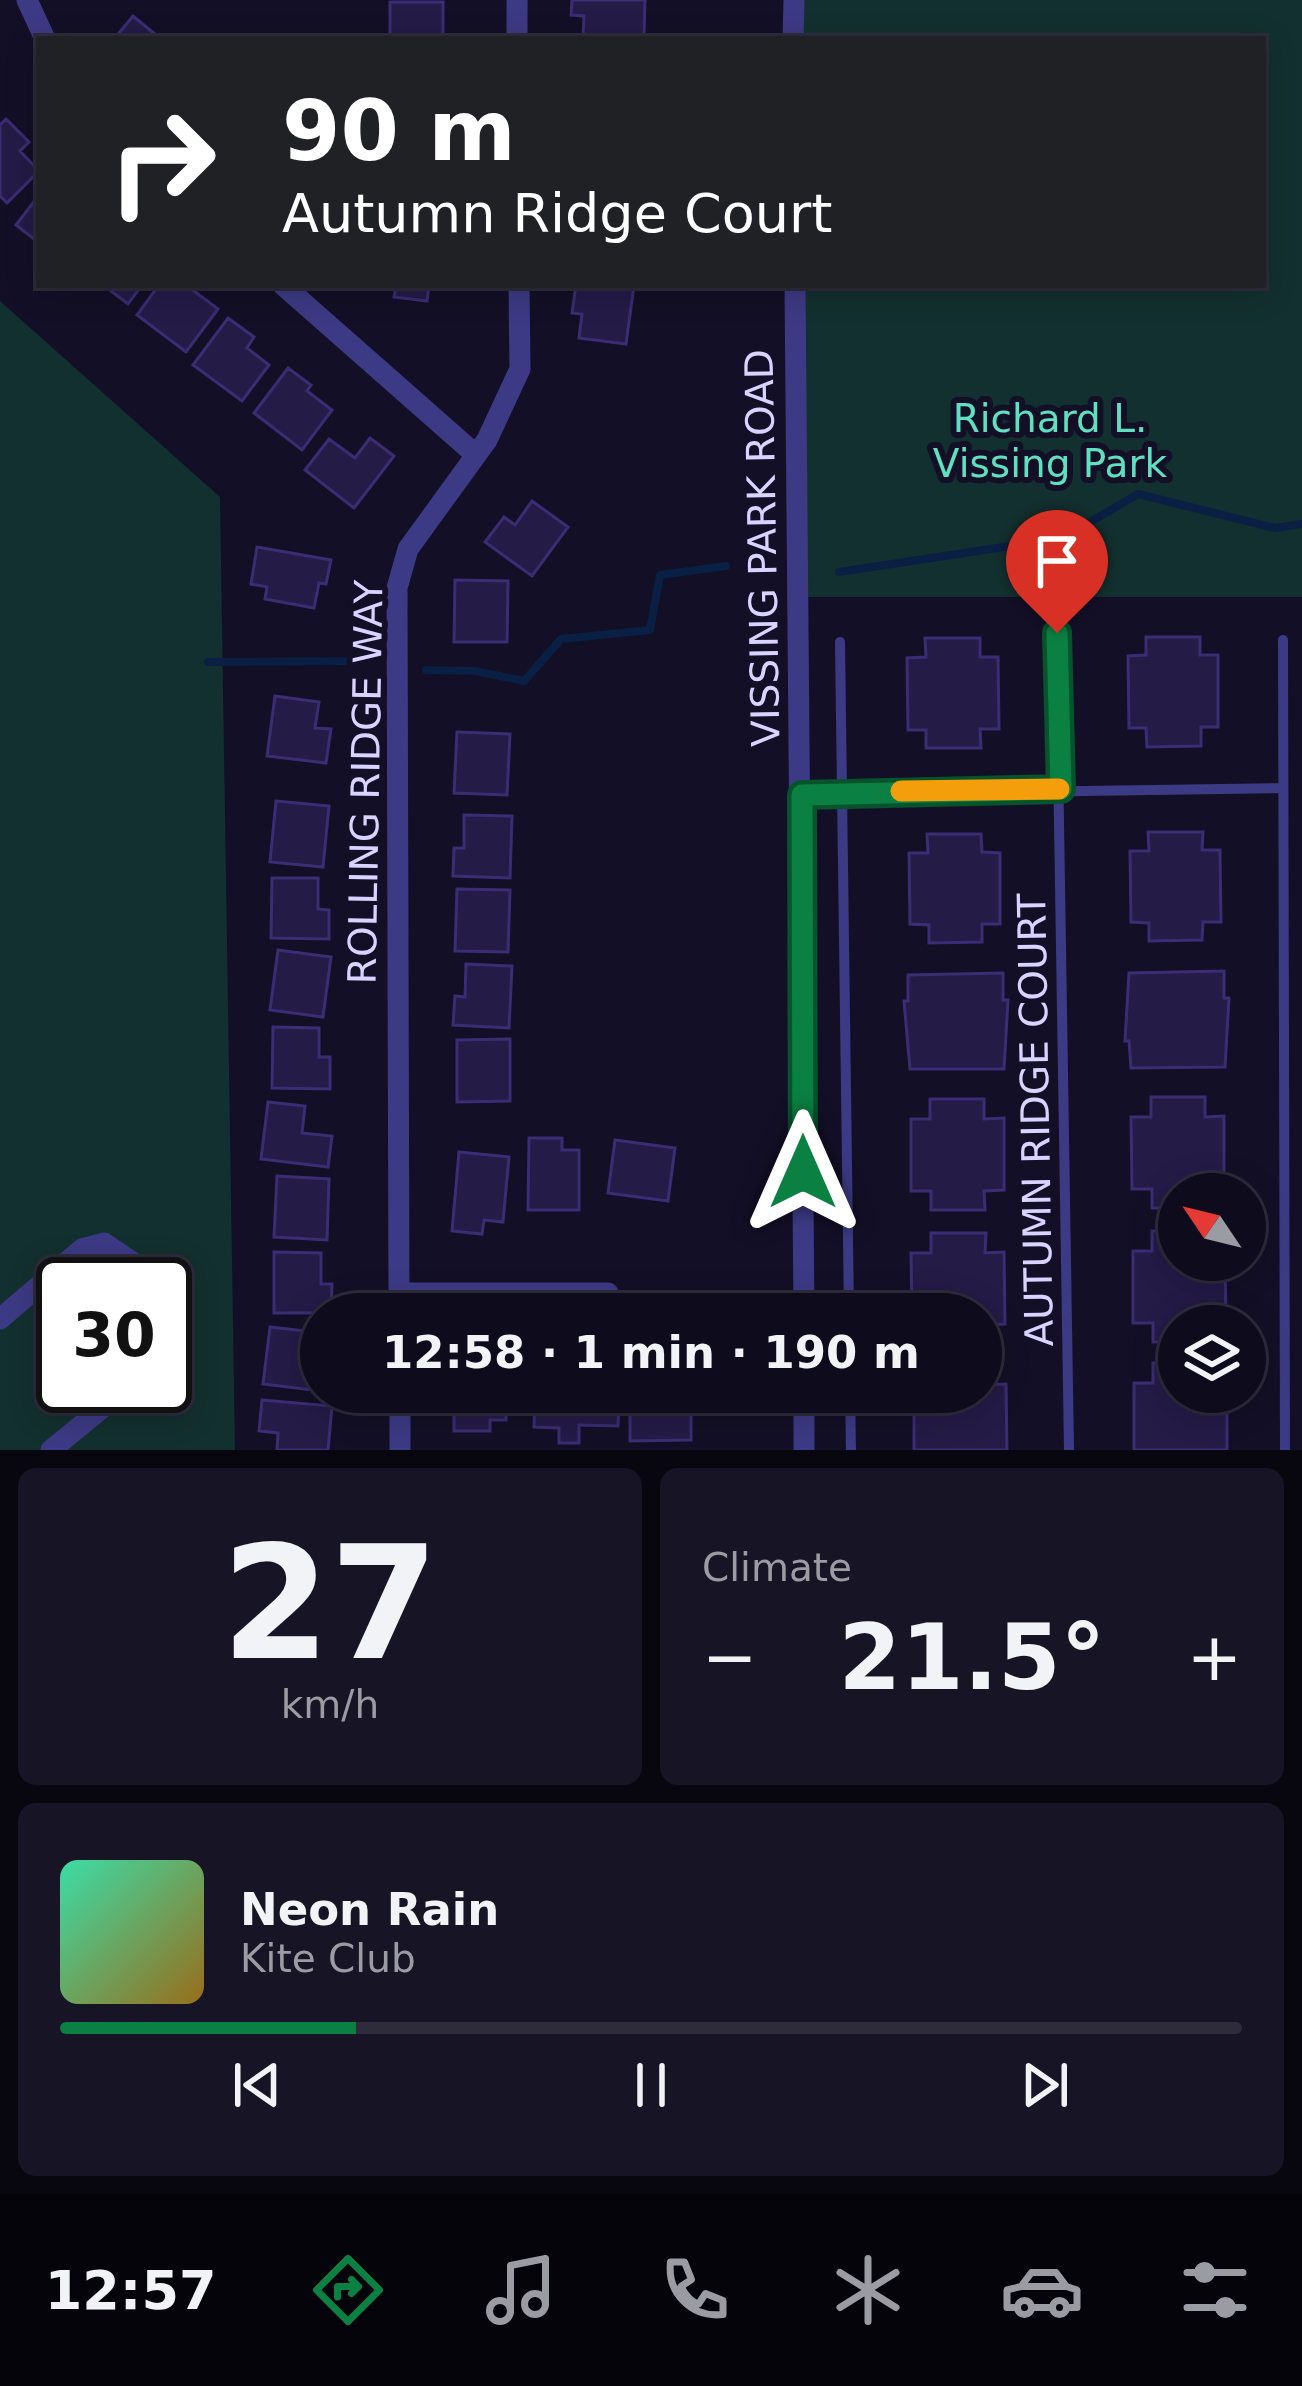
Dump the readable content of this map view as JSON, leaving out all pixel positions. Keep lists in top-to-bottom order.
{
  "streets": {
    "street": ["VISSING PARK ROAD", "ROLLING RIDGE WAY"],
    "lane": ["AUTUMN RIDGE COURT"]
  },
  "parks": ["Richard L. Vissing Park"],
  "north": "top left",
  "page": {
    "turn": ["90 m", "Autumn Ridge Court"],
    "limit": "30",
    "trip": "12:58 · 1 min · 190 m",
    "tile": [
      ["27", "km/h"],
      "Climate"
    ],
    "heat": ["−", "21.5°", "+"],
    "song": ["Neon Rain", "Kite Club"],
    "tabs": "12:57"
  }
}
